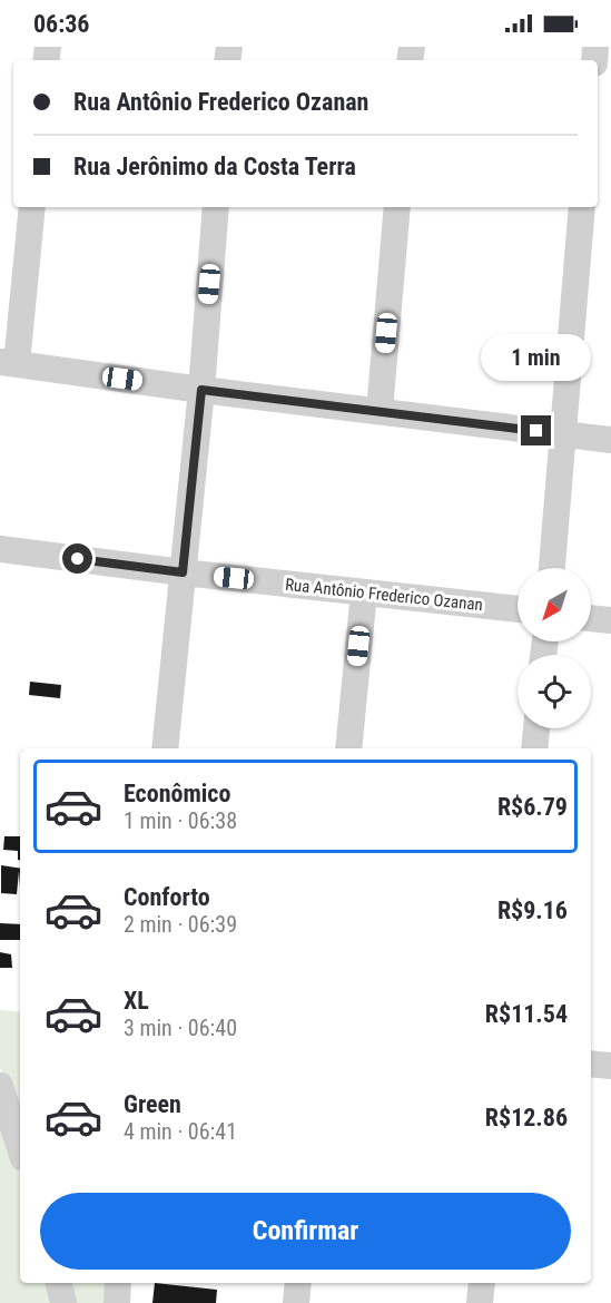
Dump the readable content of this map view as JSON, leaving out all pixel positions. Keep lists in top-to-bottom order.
{
  "streets": {
    "street": ["Rua Antônio Frederico Ozanan"]
  },
  "north": "bottom left",
  "page": {
    "status": "06:36",
    "banner": ["Rua Antônio Frederico Ozanan", "Rua Jerônimo da Costa Terra"],
    "bubble": "1 min",
    "list": [
      {
        "name": "Econômico",
        "note": "1 min · 06:38",
        "value": "R$6.79"
      },
      {
        "name": "Conforto",
        "note": "2 min · 06:39",
        "value": "R$9.16"
      },
      {
        "name": "XL",
        "note": "3 min · 06:40",
        "value": "R$11.54"
      },
      {
        "name": "Green",
        "note": "4 min · 06:41",
        "value": "R$12.86"
      }
    ],
    "buttons": "Confirmar"
  }
}
